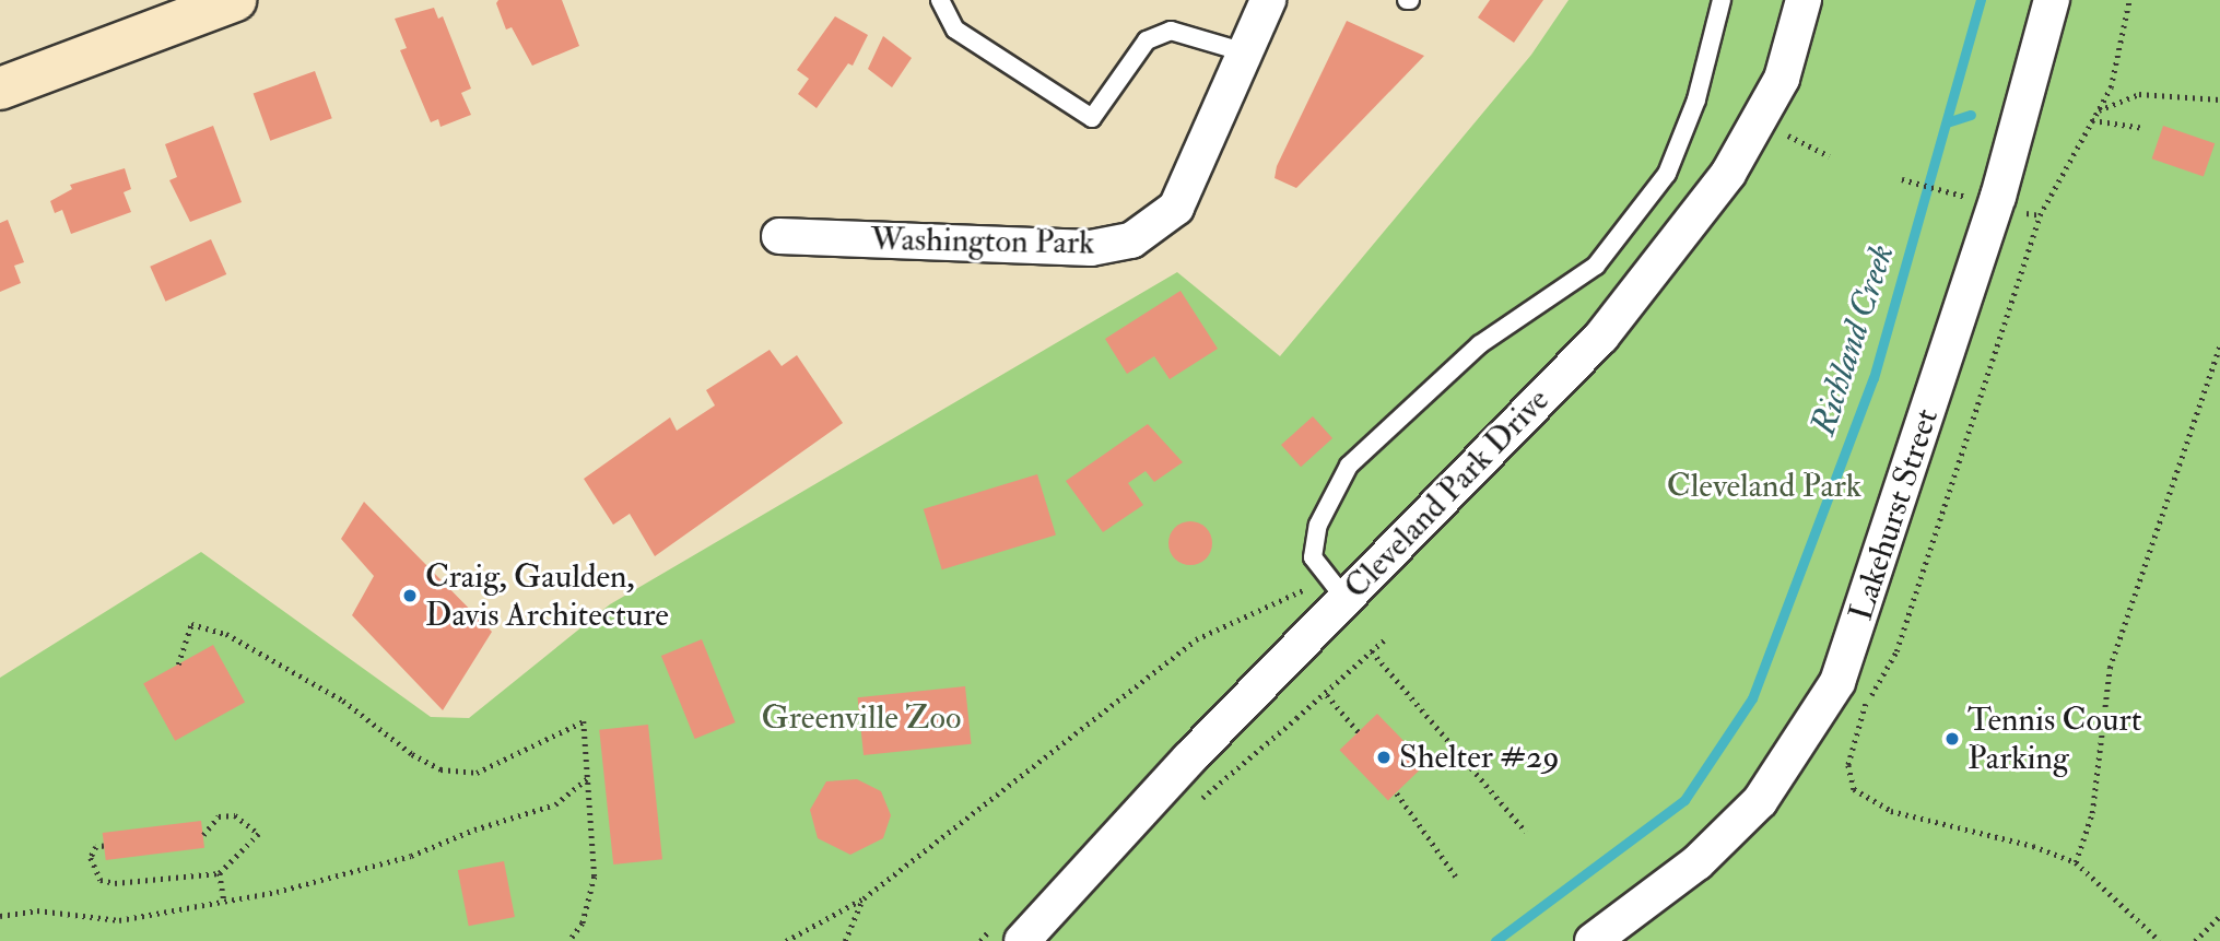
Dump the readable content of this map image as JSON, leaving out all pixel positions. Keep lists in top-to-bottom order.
{
  "streets": {
    "street": ["Washington Park", "Cleveland Park Drive", "Lakehurst Street"]
  },
  "water": ["Richland Creek"],
  "parks": ["Cleveland Park", "Greenville Zoo"],
  "places": ["Craig, Gaulden, Davis Architecture", "Tennis Court Parking", "Shelter #29"]
}
